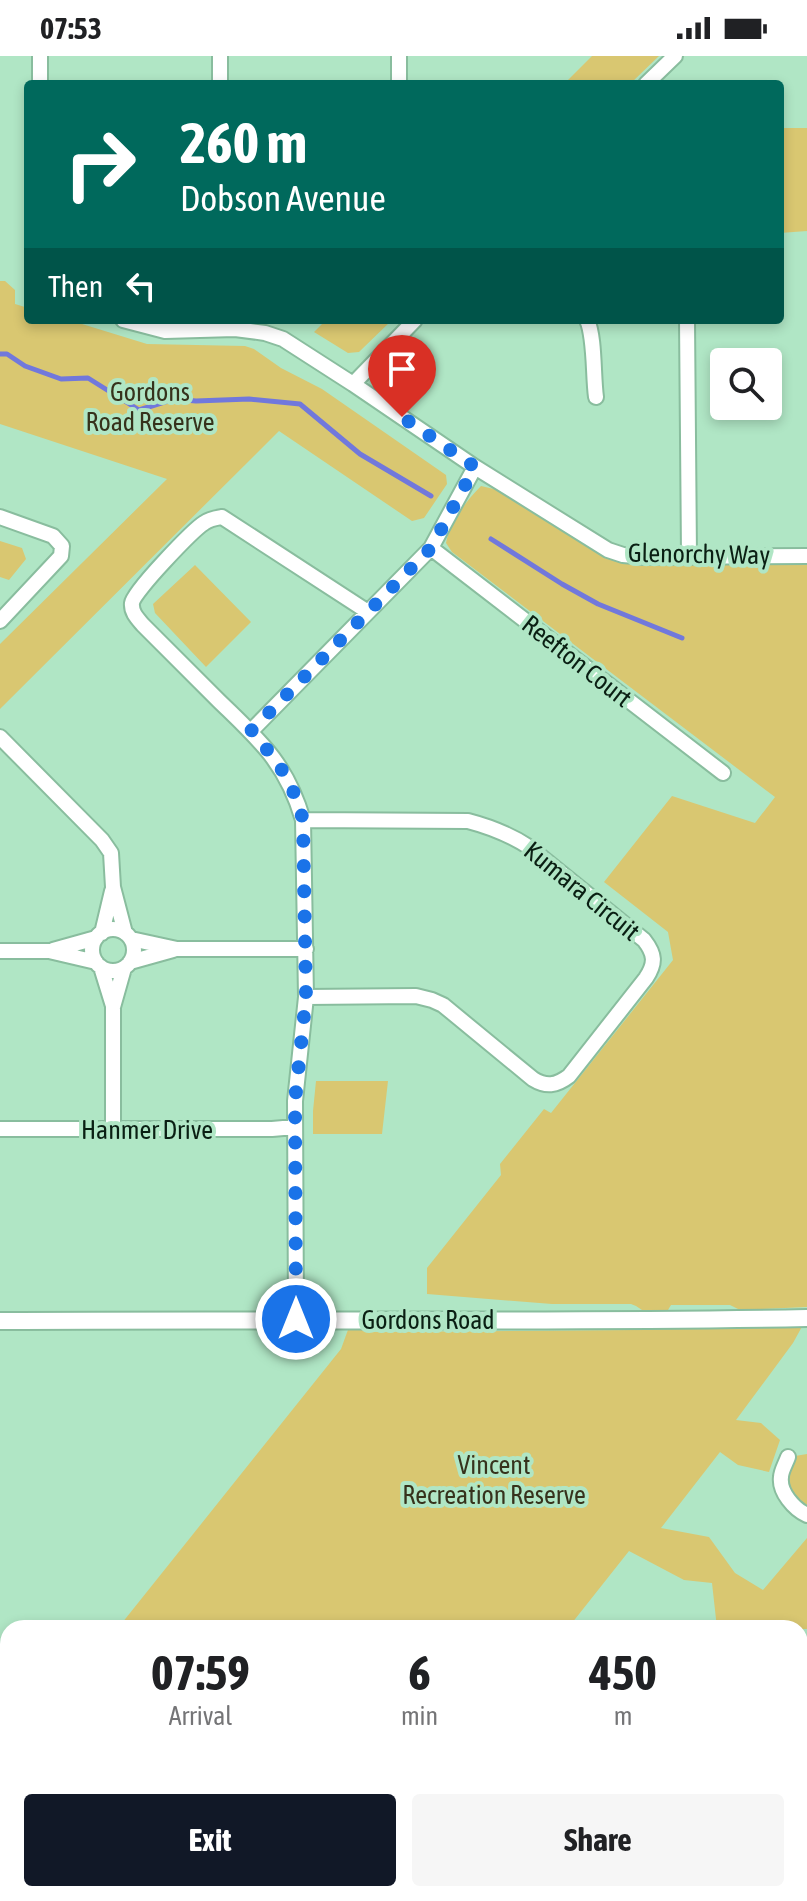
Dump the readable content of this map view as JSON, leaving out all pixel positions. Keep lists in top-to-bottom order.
{
  "streets": {
    "street": [
      "Glenorchy Way",
      "Reefton Court",
      "Kumara Circuit",
      "Hanmer Drive",
      "Gordons Road"
    ]
  },
  "parks": ["Gordons Road Reserve", "Vincent Recreation Reserve"],
  "page": {
    "status": "07:53",
    "turn": ["260 m", "Dobson Avenue"],
    "then": "Then",
    "eta": [
      "07:59",
      "Arrival",
      "6",
      "min",
      "450",
      "m"
    ],
    "buttons": ["Exit", "Share"]
  }
}
